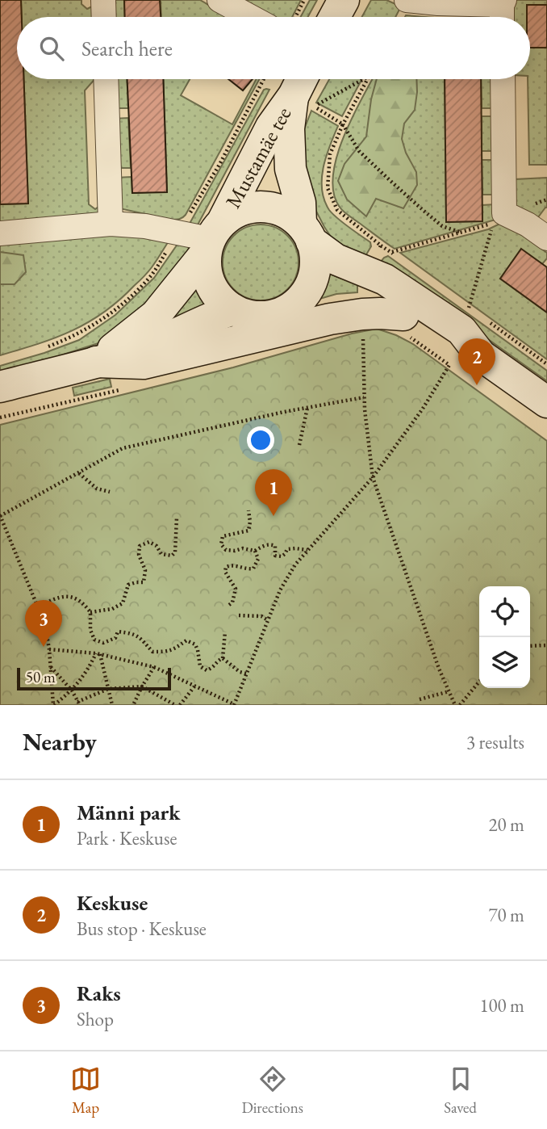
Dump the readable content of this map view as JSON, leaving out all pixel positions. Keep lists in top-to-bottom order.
{
  "streets": {
    "main road": ["Mustamäe tee"]
  },
  "scale_bar": "50 m",
  "page": {
    "search": "Search here",
    "pins": ["2", "1", "3"],
    "scale": "50 m",
    "heading": ["Nearby", "3 results"],
    "list": [
      {
        "mark": "1",
        "name": "Männi park",
        "note": "Park · Keskuse",
        "value": "20 m"
      },
      {
        "mark": "2",
        "name": "Keskuse",
        "note": "Bus stop · Keskuse",
        "value": "70 m"
      },
      {
        "mark": "3",
        "name": "Raks",
        "note": "Shop",
        "value": "100 m"
      }
    ],
    "nav": ["Map", "Directions", "Saved"]
  }
}
